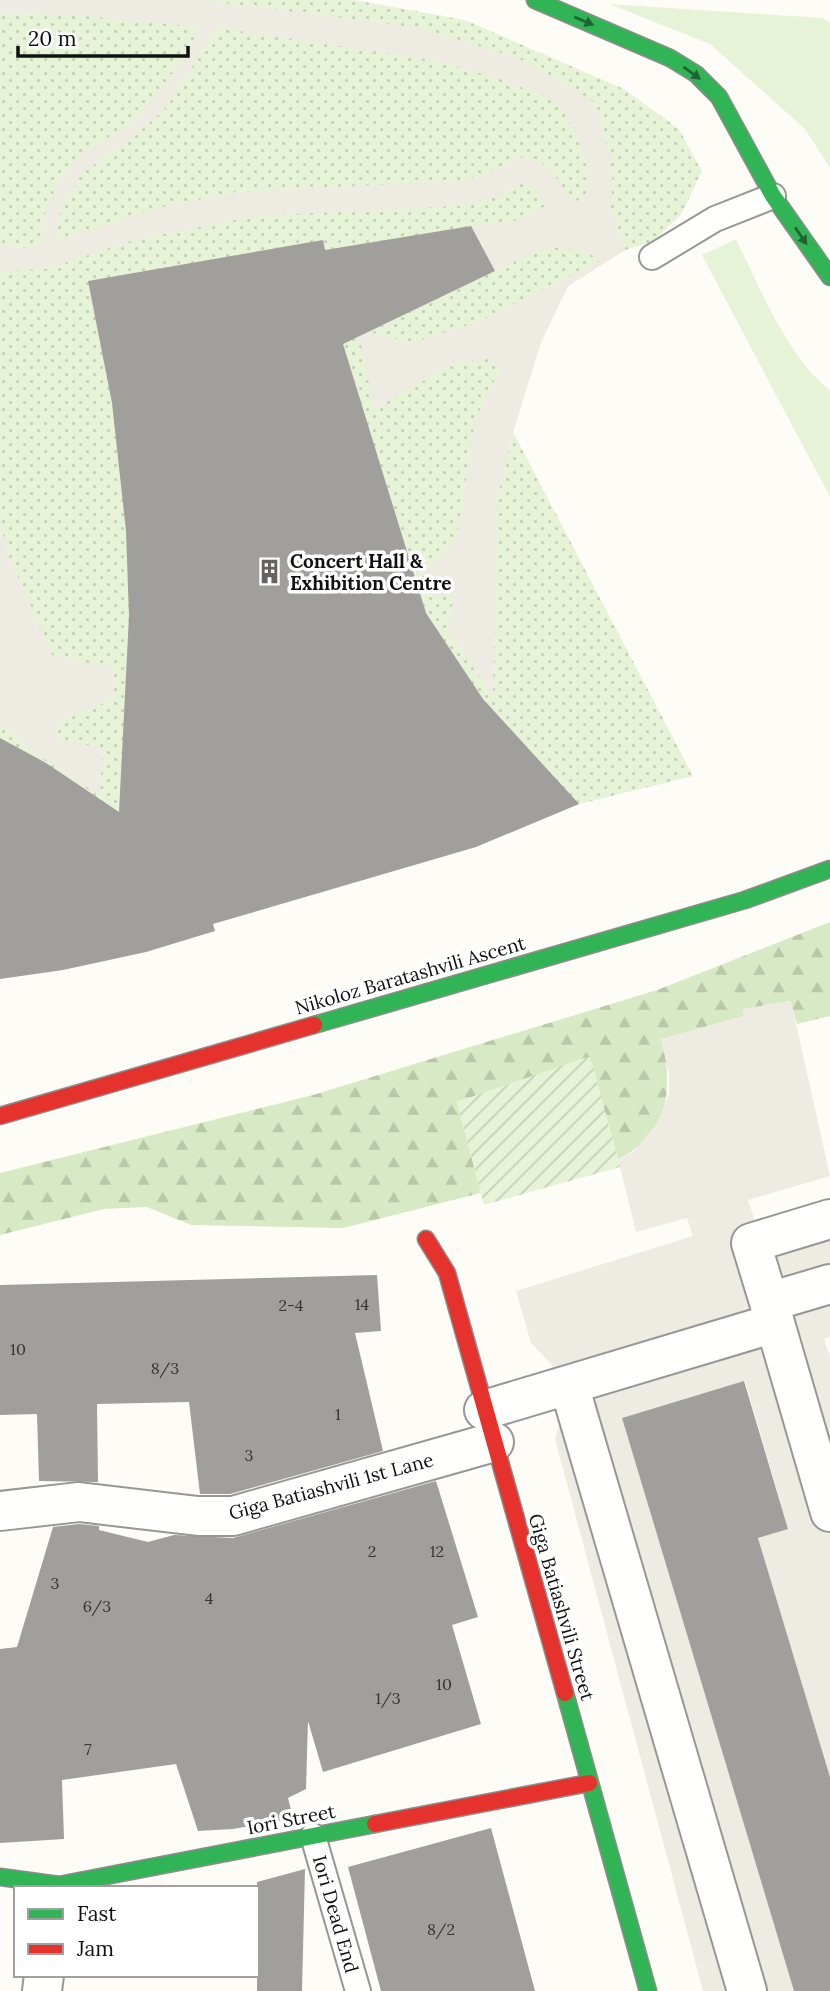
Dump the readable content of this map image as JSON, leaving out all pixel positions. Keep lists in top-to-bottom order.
{
  "streets": {
    "street": [
      "Nikoloz Baratashvili Ascent",
      "Giga Batiashvili 1st Lane",
      "Giga Batiashvili Street",
      "Iori Street"
    ],
    "lane": ["Iori Dead End"]
  },
  "crossings": [
    ["Giga Batiashvili 1st Lane", "Giga Batiashvili Street"],
    ["Giga Batiashvili Street", "Iori Street"],
    ["Iori Street", "Iori Dead End"]
  ],
  "places": {
    "building": ["Concert Hall & Exhibition Centre"]
  },
  "house_numbers": [
    "14",
    "2-4",
    "10",
    "8/3",
    "1",
    "3",
    "2",
    "12",
    "3",
    "4",
    "6/3",
    "10",
    "1/3",
    "7",
    "8/2"
  ],
  "legend": ["Fast", "Jam"],
  "scale_bar": "20 m"
}
